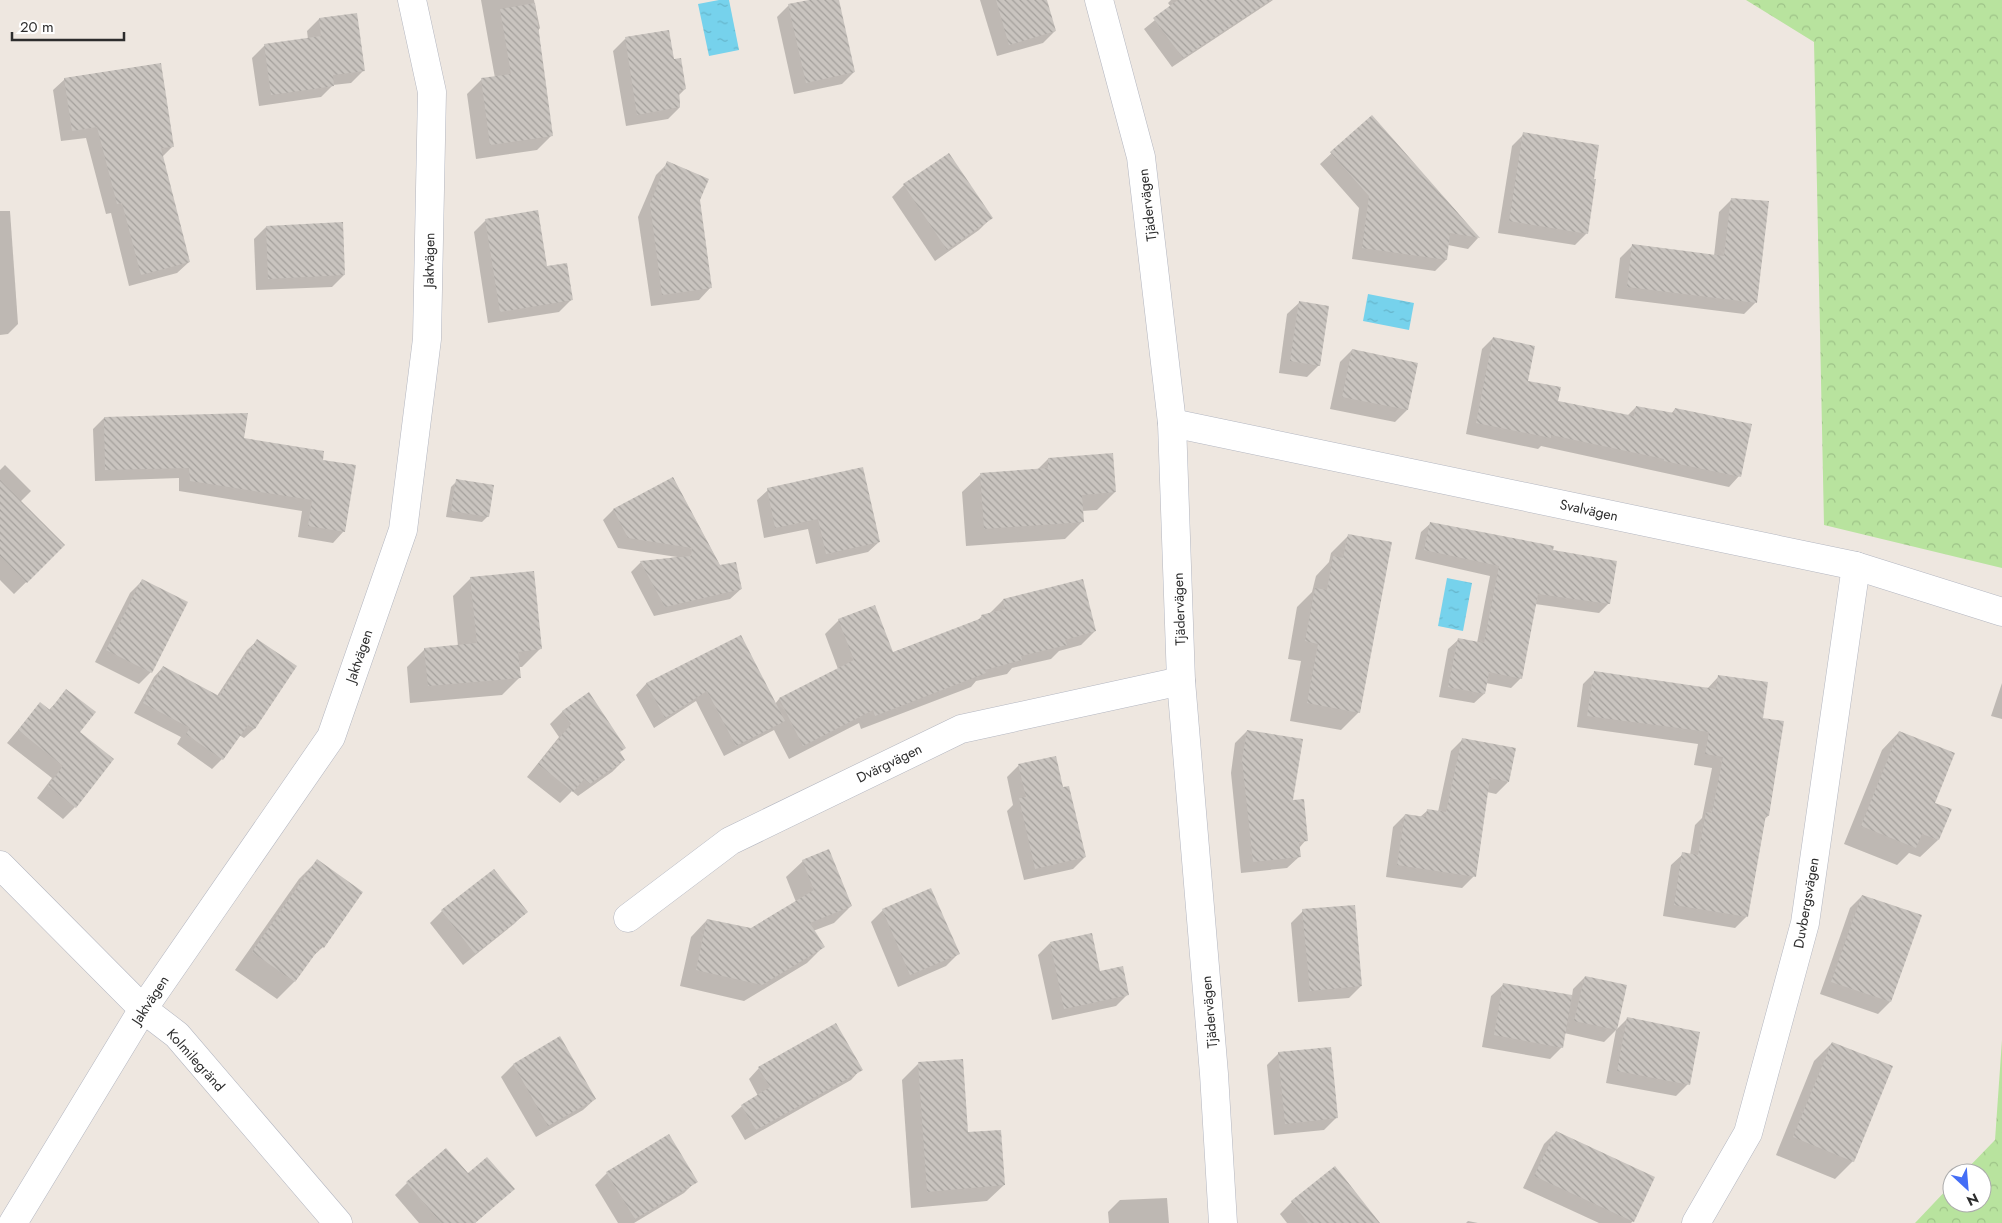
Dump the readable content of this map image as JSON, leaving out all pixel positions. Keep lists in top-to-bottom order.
{
  "streets": {
    "street": [
      "Tjädervägen",
      "Jaktvägen",
      "Svalvägen",
      "Dvärgvägen",
      "Duvbergsvägen",
      "Kolmilegränd"
    ]
  },
  "crossings": [
    ["Tjädervägen", "Svalvägen"],
    ["Tjädervägen", "Dvärgvägen"],
    ["Jaktvägen", "Kolmilegränd"],
    ["Svalvägen", "Duvbergsvägen"]
  ],
  "scale_bar": "20 m",
  "north": "bottom right"
}
